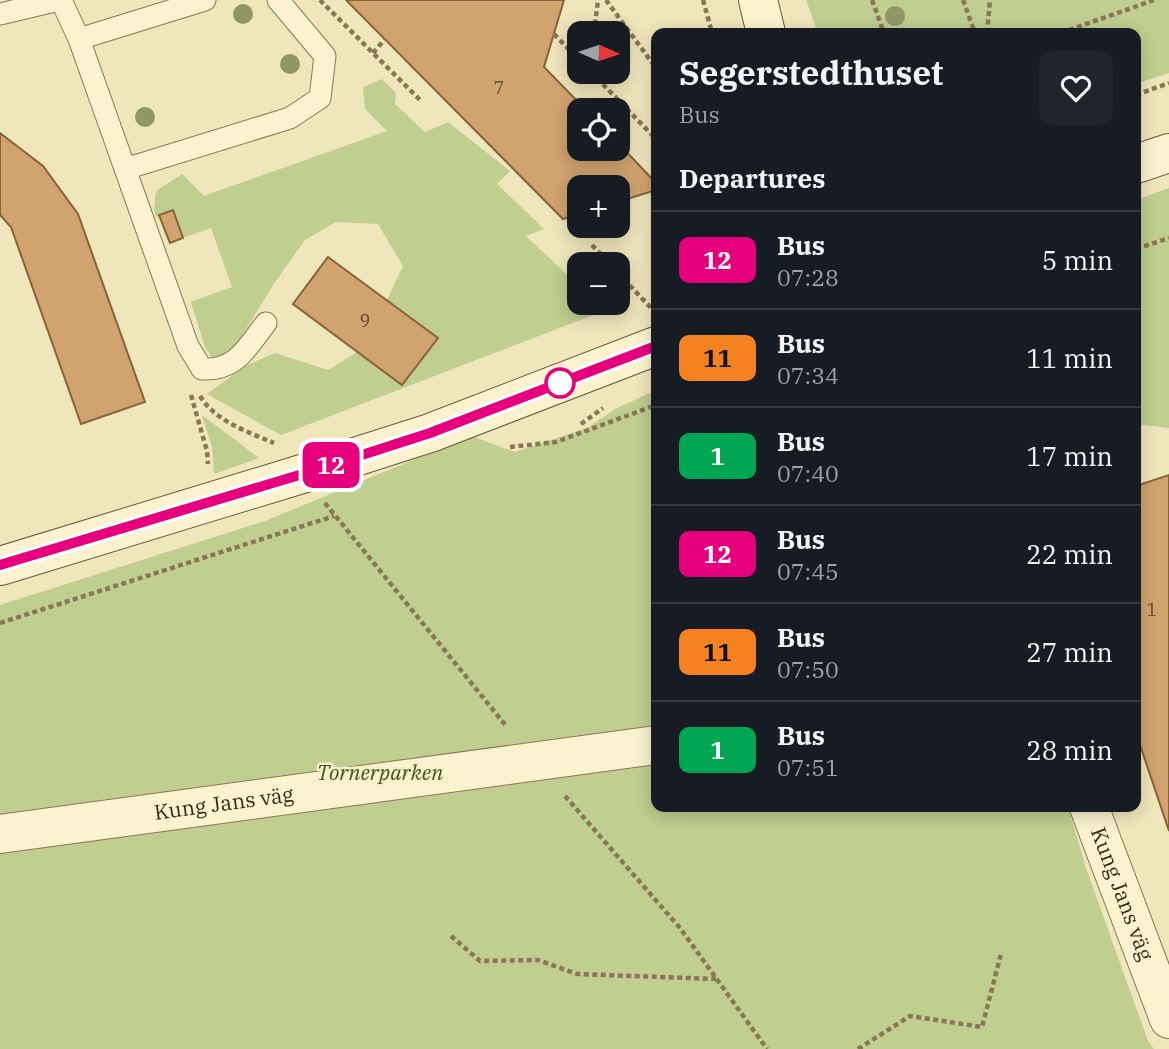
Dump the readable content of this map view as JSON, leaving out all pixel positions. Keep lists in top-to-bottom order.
{
  "streets": {
    "street": ["Kung Jans väg"]
  },
  "parks": ["Tornerparken"],
  "lines": ["bus line 12"],
  "house_numbers": ["7", "9", "1"],
  "north": "right",
  "page": {
    "on_map": "12",
    "map_buttons": ["+", "−"],
    "heading": [
      ["Segerstedthuset", "Bus"],
      "Departures"
    ],
    "list": [
      {
        "mark": "12",
        "name": "Bus",
        "note": "07:28",
        "value": "5 min"
      },
      {
        "mark": "11",
        "name": "Bus",
        "note": "07:34",
        "value": "11 min"
      },
      {
        "mark": "1",
        "name": "Bus",
        "note": "07:40",
        "value": "17 min"
      },
      {
        "mark": "12",
        "name": "Bus",
        "note": "07:45",
        "value": "22 min"
      },
      {
        "mark": "11",
        "name": "Bus",
        "note": "07:50",
        "value": "27 min"
      },
      {
        "mark": "1",
        "name": "Bus",
        "note": "07:51",
        "value": "28 min"
      }
    ]
  }
}
